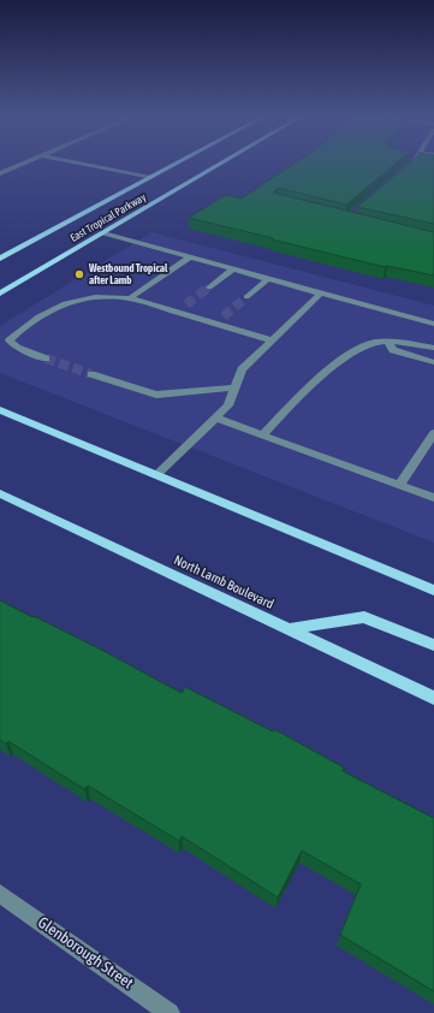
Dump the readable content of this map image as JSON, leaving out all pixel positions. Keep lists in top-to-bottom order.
{
  "streets": {
    "main road": ["East Tropical Parkway", "North Lamb Boulevard"],
    "street": ["Glenborough Street"]
  },
  "places": ["Westbound Tropical after Lamb"]
}
